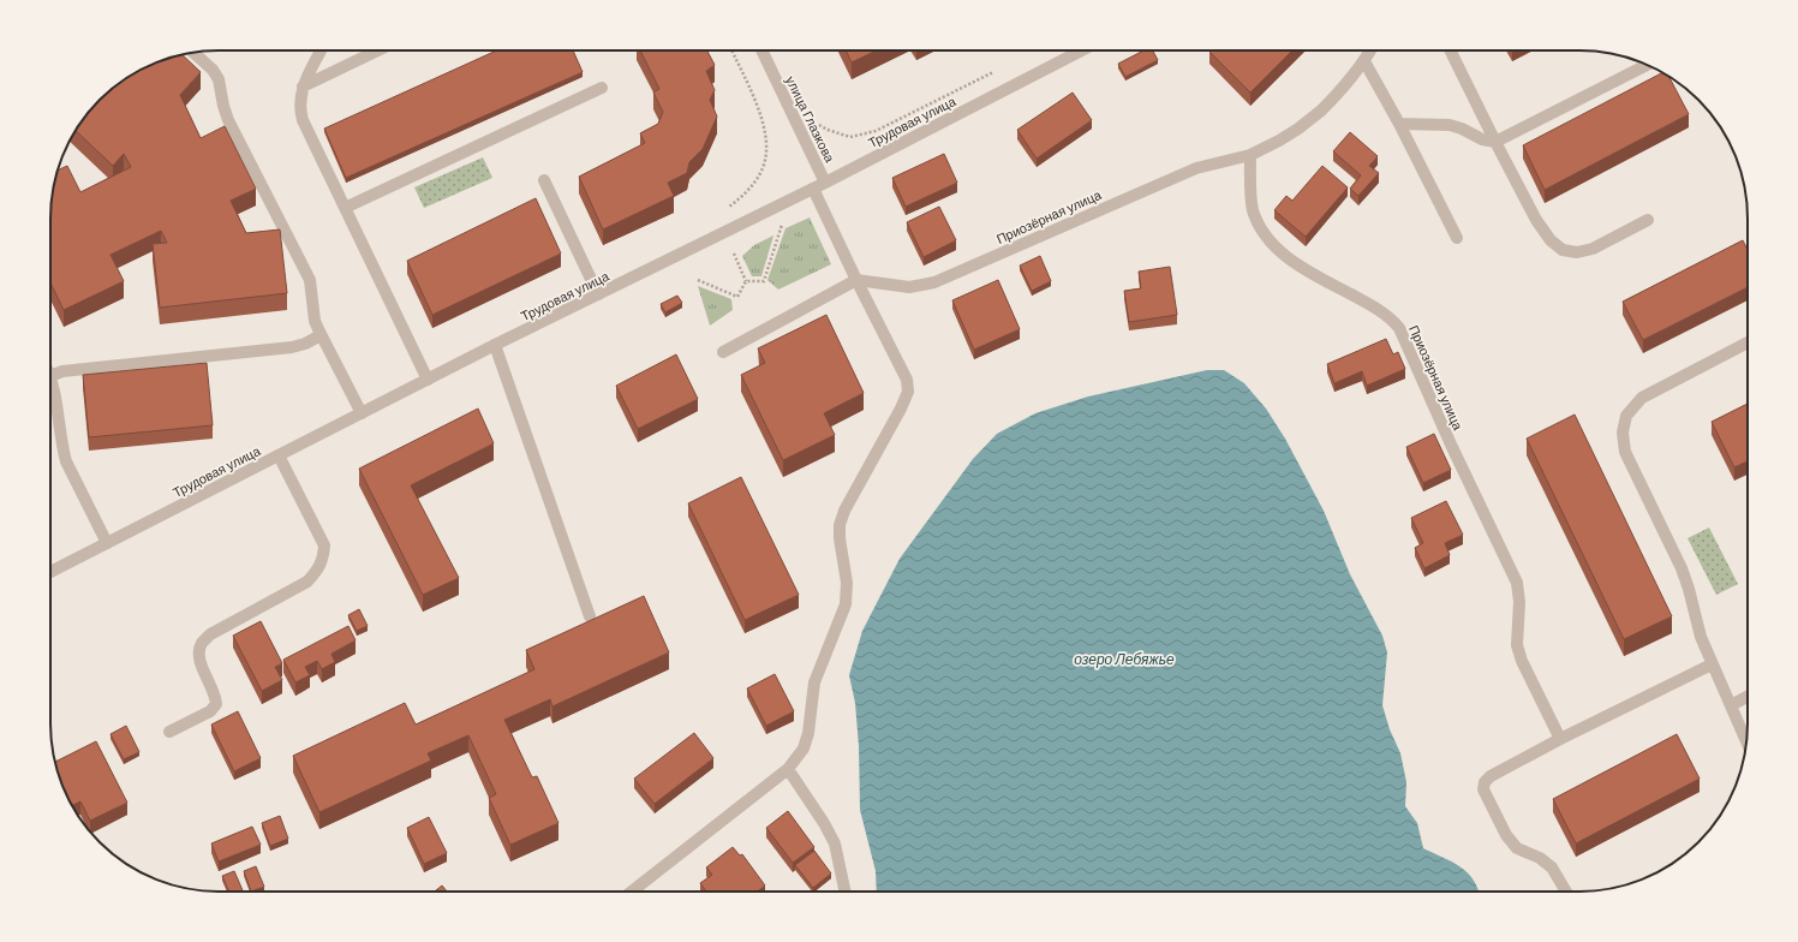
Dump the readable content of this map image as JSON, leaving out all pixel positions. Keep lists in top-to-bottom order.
{
  "streets": {
    "street": ["улица Глазкова", "Трудовая улица", "Приозёрная улица"]
  },
  "crossings": [
    ["улица Глазкова", "Трудовая улица"]
  ],
  "water": ["озеро Лебяжье"]
}
